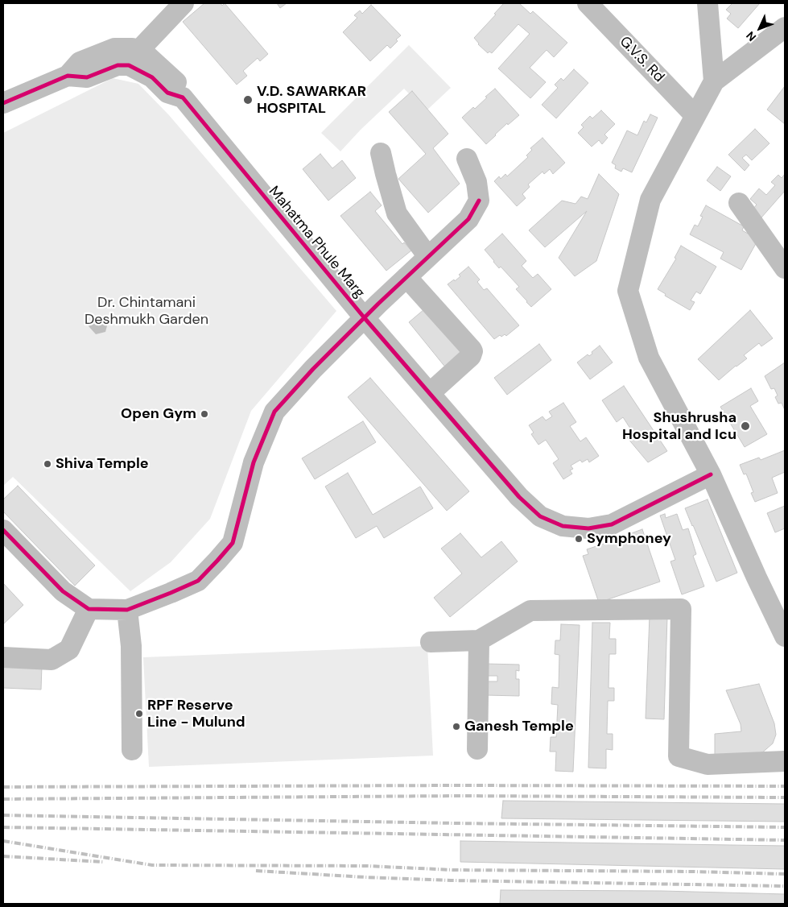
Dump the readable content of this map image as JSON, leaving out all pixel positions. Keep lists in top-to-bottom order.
{
  "streets": {
    "street": ["G.V.S. Rd", "Mahatma Phule Marg"]
  },
  "parks": ["Dr. Chintamani Deshmukh Garden"],
  "places": [
    "V.D. SAWARKAR HOSPITAL",
    "Open Gym",
    "Shushrusha Hospital and Icu",
    "Shiva Temple",
    "Symphoney",
    "RPF Reserve Line - Mulund",
    "Ganesh Temple"
  ],
  "north": "bottom left"
}
